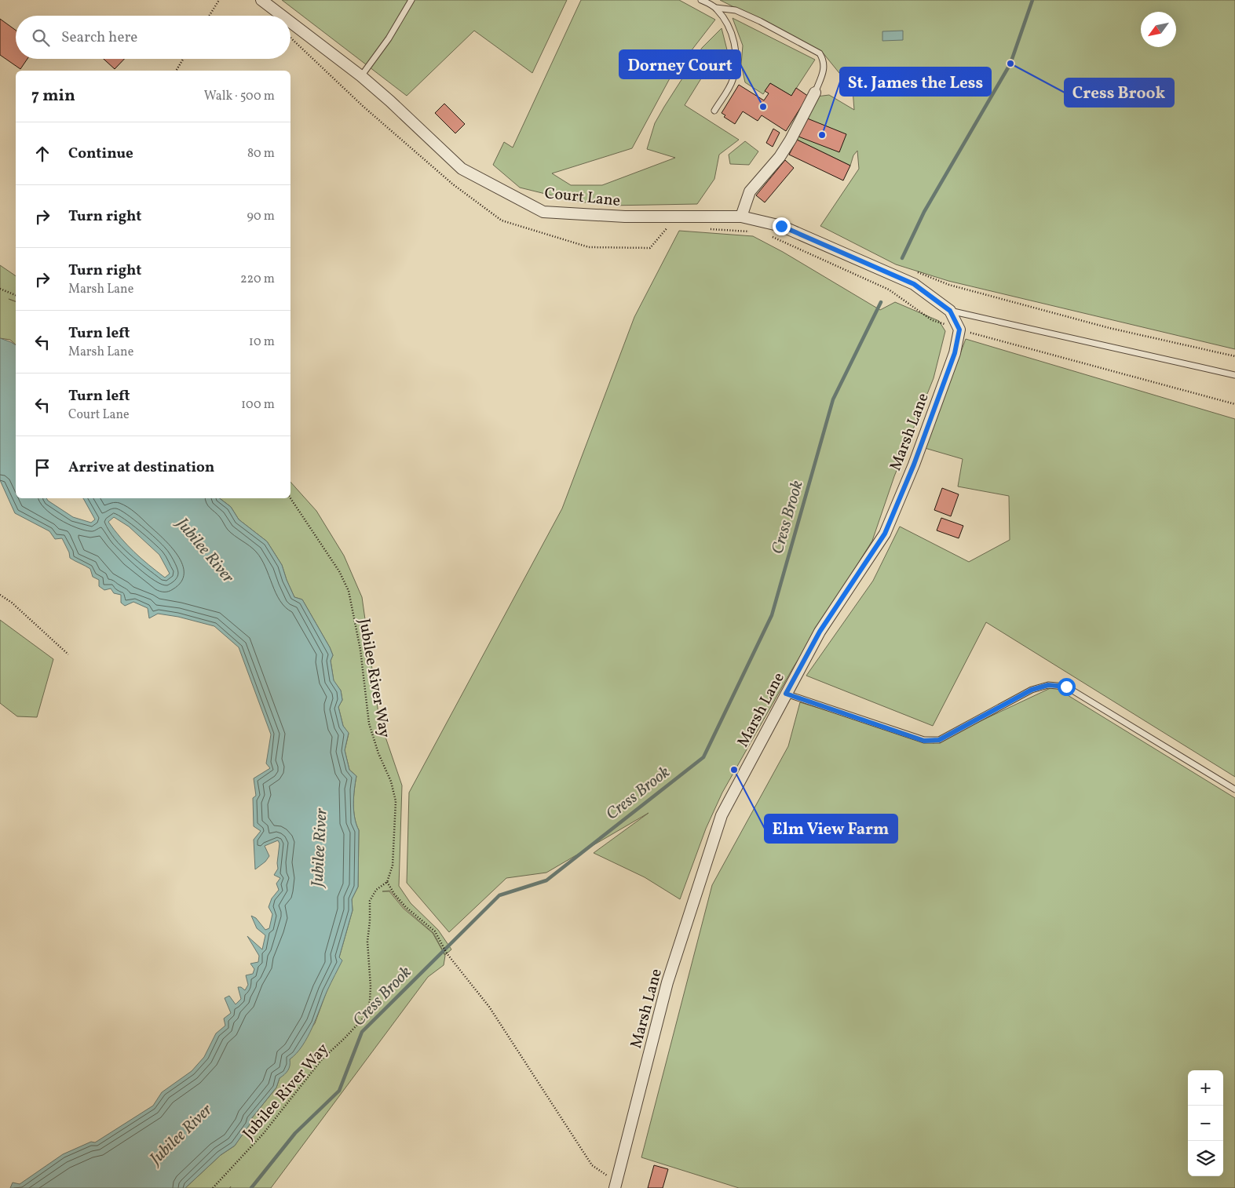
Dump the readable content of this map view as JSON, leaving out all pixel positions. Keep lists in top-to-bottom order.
{
  "streets": {
    "street": ["Court Lane", "Marsh Lane"],
    "path": ["Jubilee River Way"]
  },
  "water": ["Cress Brook", "Jubilee River"],
  "places": [
    "Cress Brook",
    "Dorney Court",
    "St. James the Less",
    "Elm View Farm"
  ],
  "north": "bottom left",
  "page": {
    "search": "Search here",
    "heading": ["7 min", "Walk · 500 m"],
    "list": [
      ["Continue", "80 m"],
      ["Turn right", "90 m"],
      ["Turn right", "Marsh Lane", "220 m"],
      ["Turn left", "Marsh Lane", "10 m"],
      ["Turn left", "Court Lane", "100 m"],
      "Arrive at destination"
    ],
    "map_buttons": ["+", "−"]
  }
}
